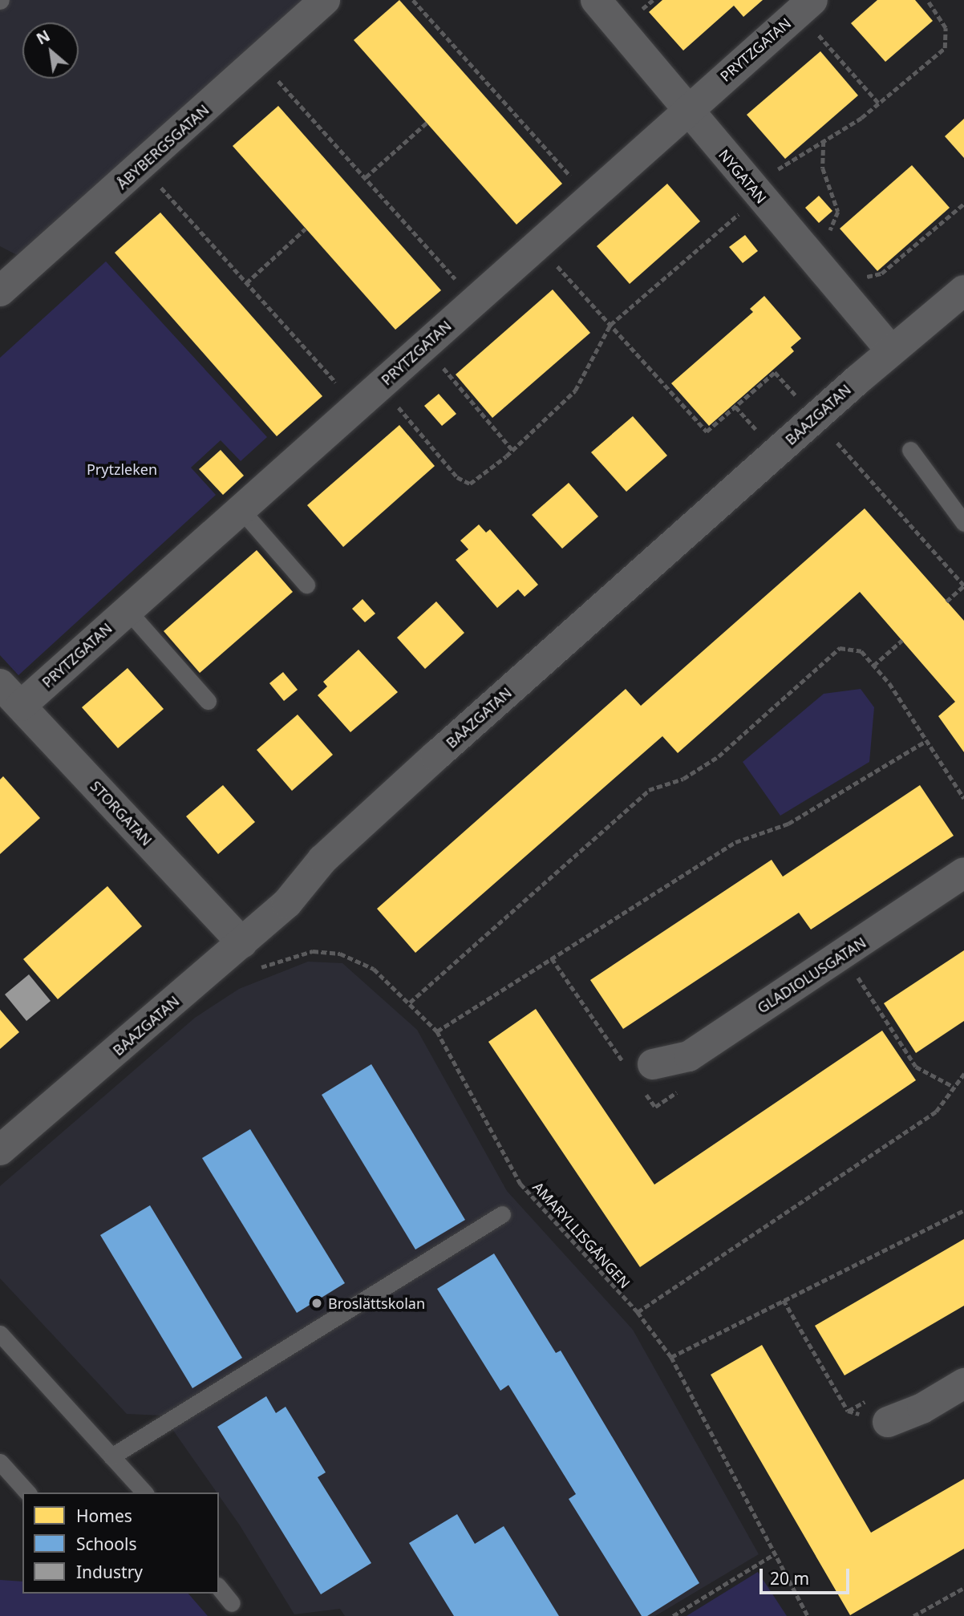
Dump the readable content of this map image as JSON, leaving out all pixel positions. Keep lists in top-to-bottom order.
{
  "streets": {
    "street": [
      "PRYTZGATAN",
      "ÅBYBERGSGATAN",
      "NYGATAN",
      "BAAZGATAN",
      "STORGATAN",
      "GLADIOLUSGATAN"
    ],
    "path": ["AMARYLLISGÅNGEN"]
  },
  "crossings": [
    ["PRYTZGATAN", "NYGATAN"],
    ["PRYTZGATAN", "STORGATAN"],
    ["NYGATAN", "BAAZGATAN"],
    ["BAAZGATAN", "STORGATAN"],
    ["BAAZGATAN", "AMARYLLISGÅNGEN"],
    ["STORGATAN", "AMARYLLISGÅNGEN"]
  ],
  "parks": ["Prytzleken"],
  "places": ["Broslättskolan"],
  "legend": ["Homes", "Schools", "Industry"],
  "scale_bar": "20 m",
  "north": "top left"
}
